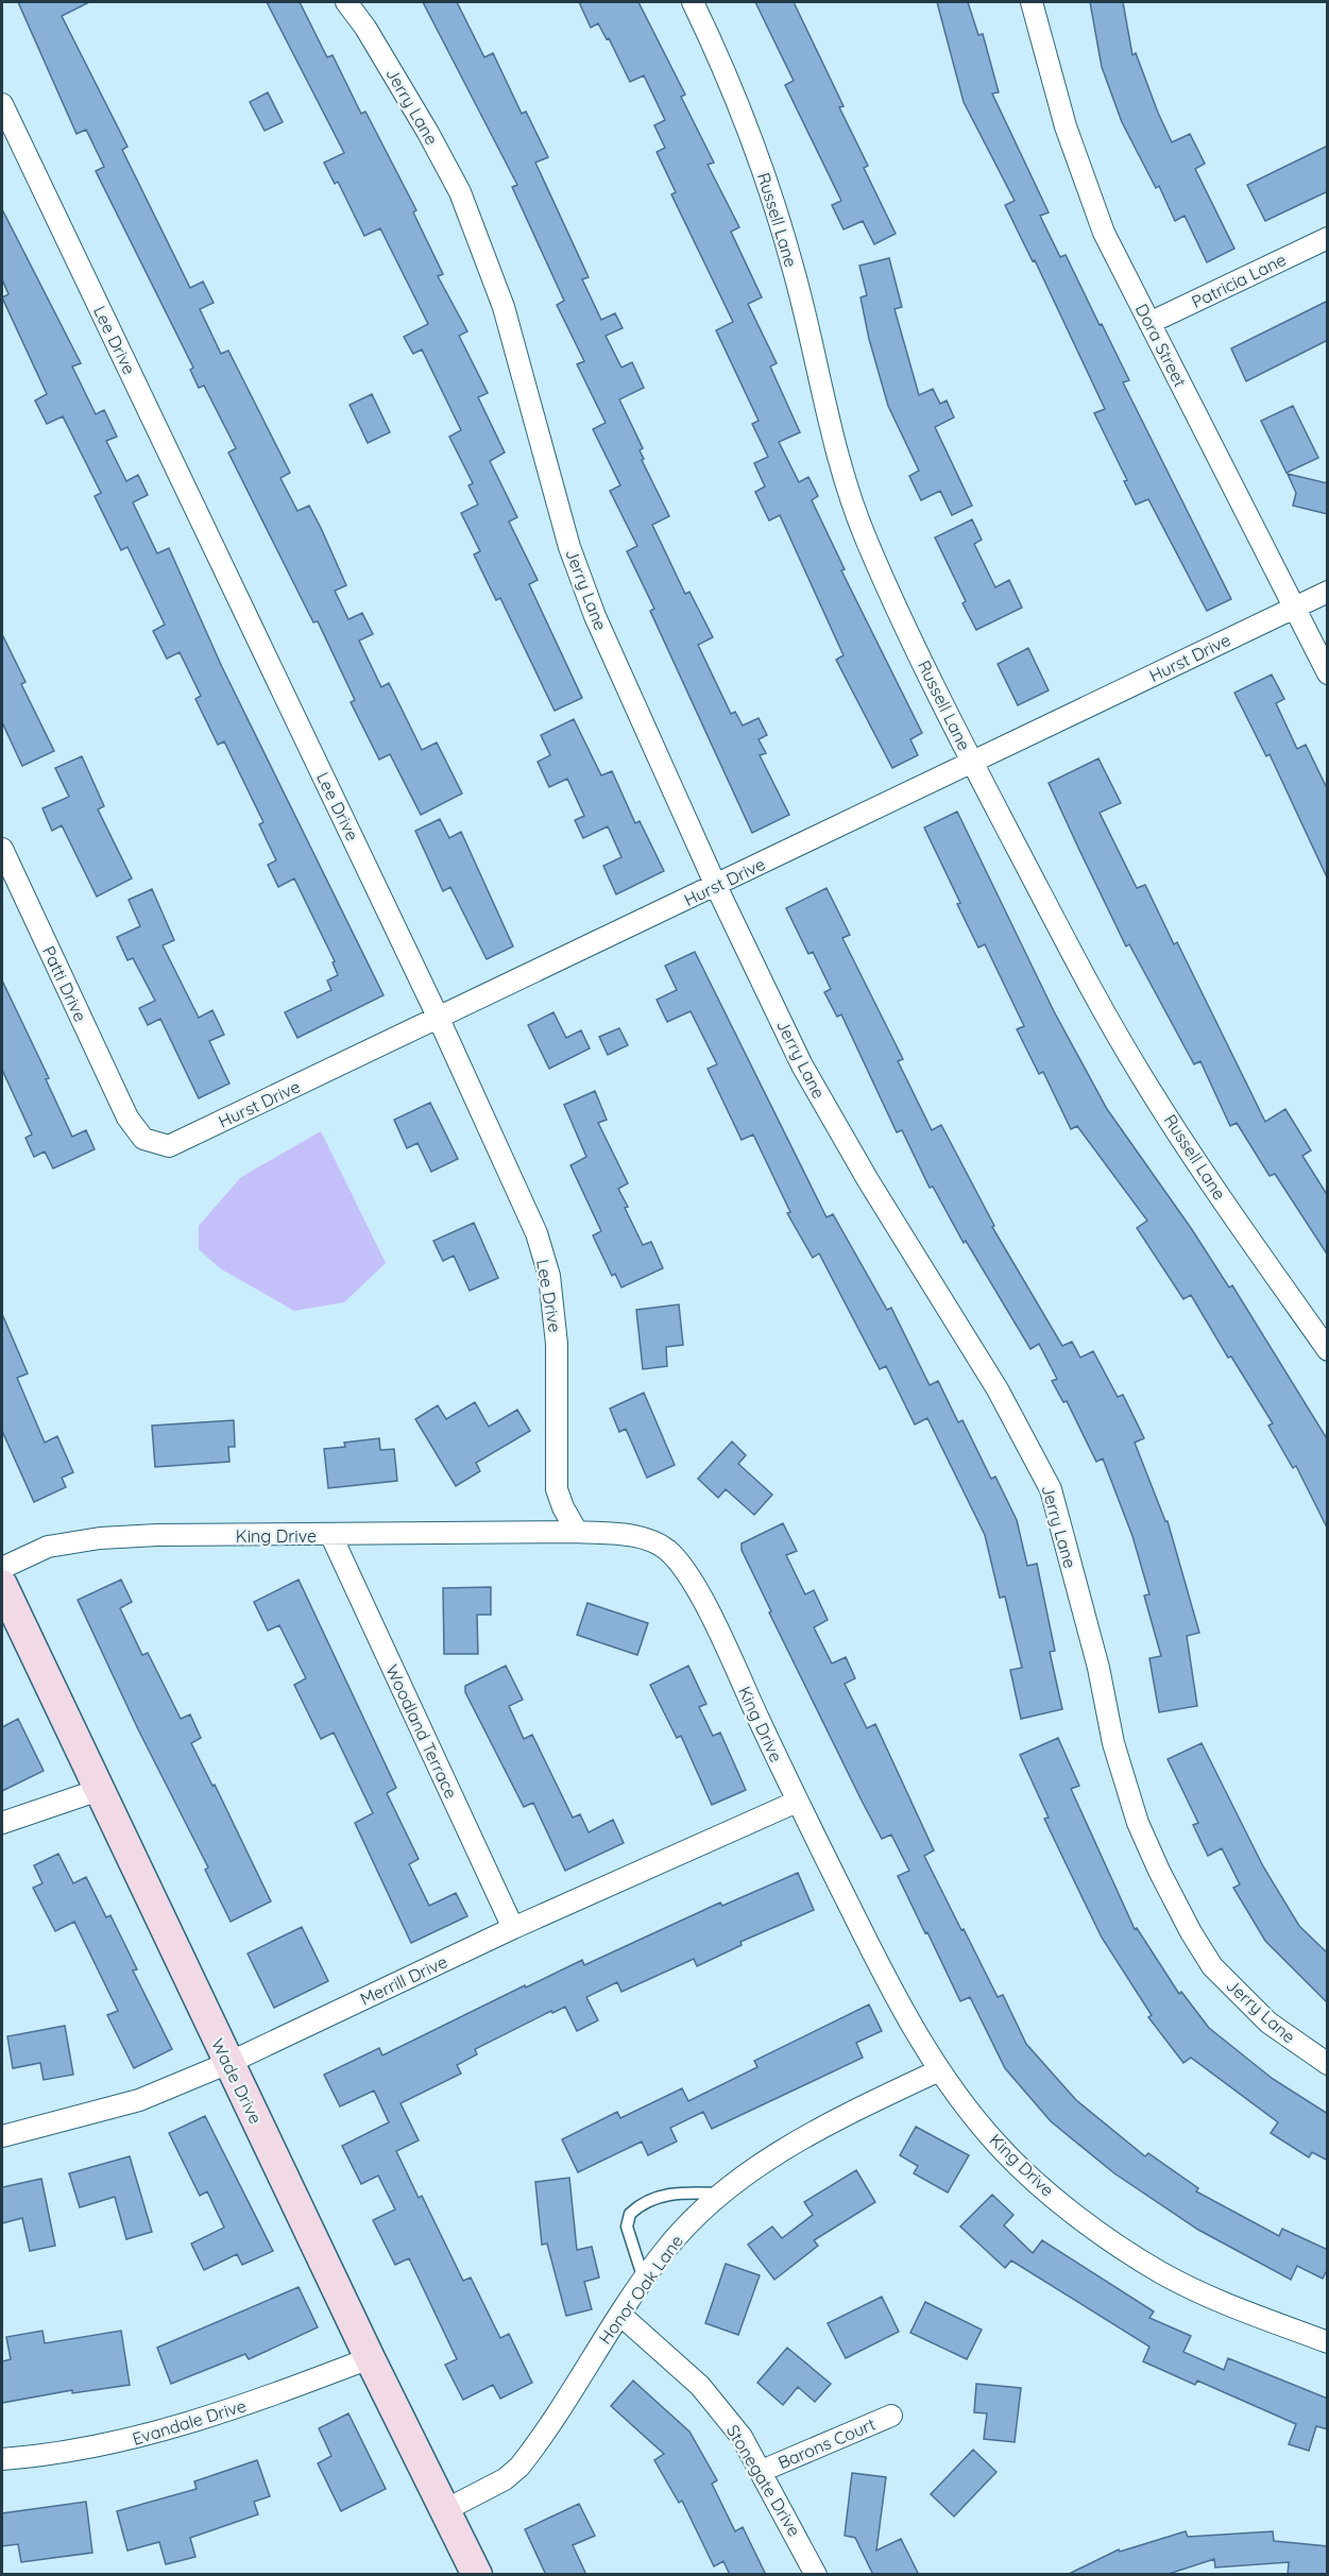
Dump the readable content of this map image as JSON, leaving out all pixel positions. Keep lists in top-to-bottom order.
{
  "streets": {
    "street": [
      "Jerry Lane",
      "Russell Lane",
      "Patricia Lane",
      "Lee Drive",
      "Dora Street",
      "Hurst Drive",
      "Patti Drive",
      "King Drive",
      "Woodland Terrace",
      "Merrill Drive",
      "Wade Drive",
      "Honor Oak Lane",
      "Evandale Drive",
      "Barons Court",
      "Stonegate Drive"
    ]
  },
  "crossings": [
    ["Jerry Lane", "Hurst Drive"],
    ["Russell Lane", "Hurst Drive"],
    ["Patricia Lane", "Dora Street"],
    ["Lee Drive", "Hurst Drive"],
    ["Lee Drive", "King Drive"],
    ["Dora Street", "Hurst Drive"],
    ["Hurst Drive", "Patti Drive"],
    ["King Drive", "Woodland Terrace"],
    ["King Drive", "Merrill Drive"],
    ["King Drive", "Honor Oak Lane"],
    ["Woodland Terrace", "Merrill Drive"],
    ["Merrill Drive", "Wade Drive"],
    ["Wade Drive", "Honor Oak Lane"],
    ["Wade Drive", "Evandale Drive"],
    ["Honor Oak Lane", "Stonegate Drive"],
    ["Barons Court", "Stonegate Drive"]
  ]
}
